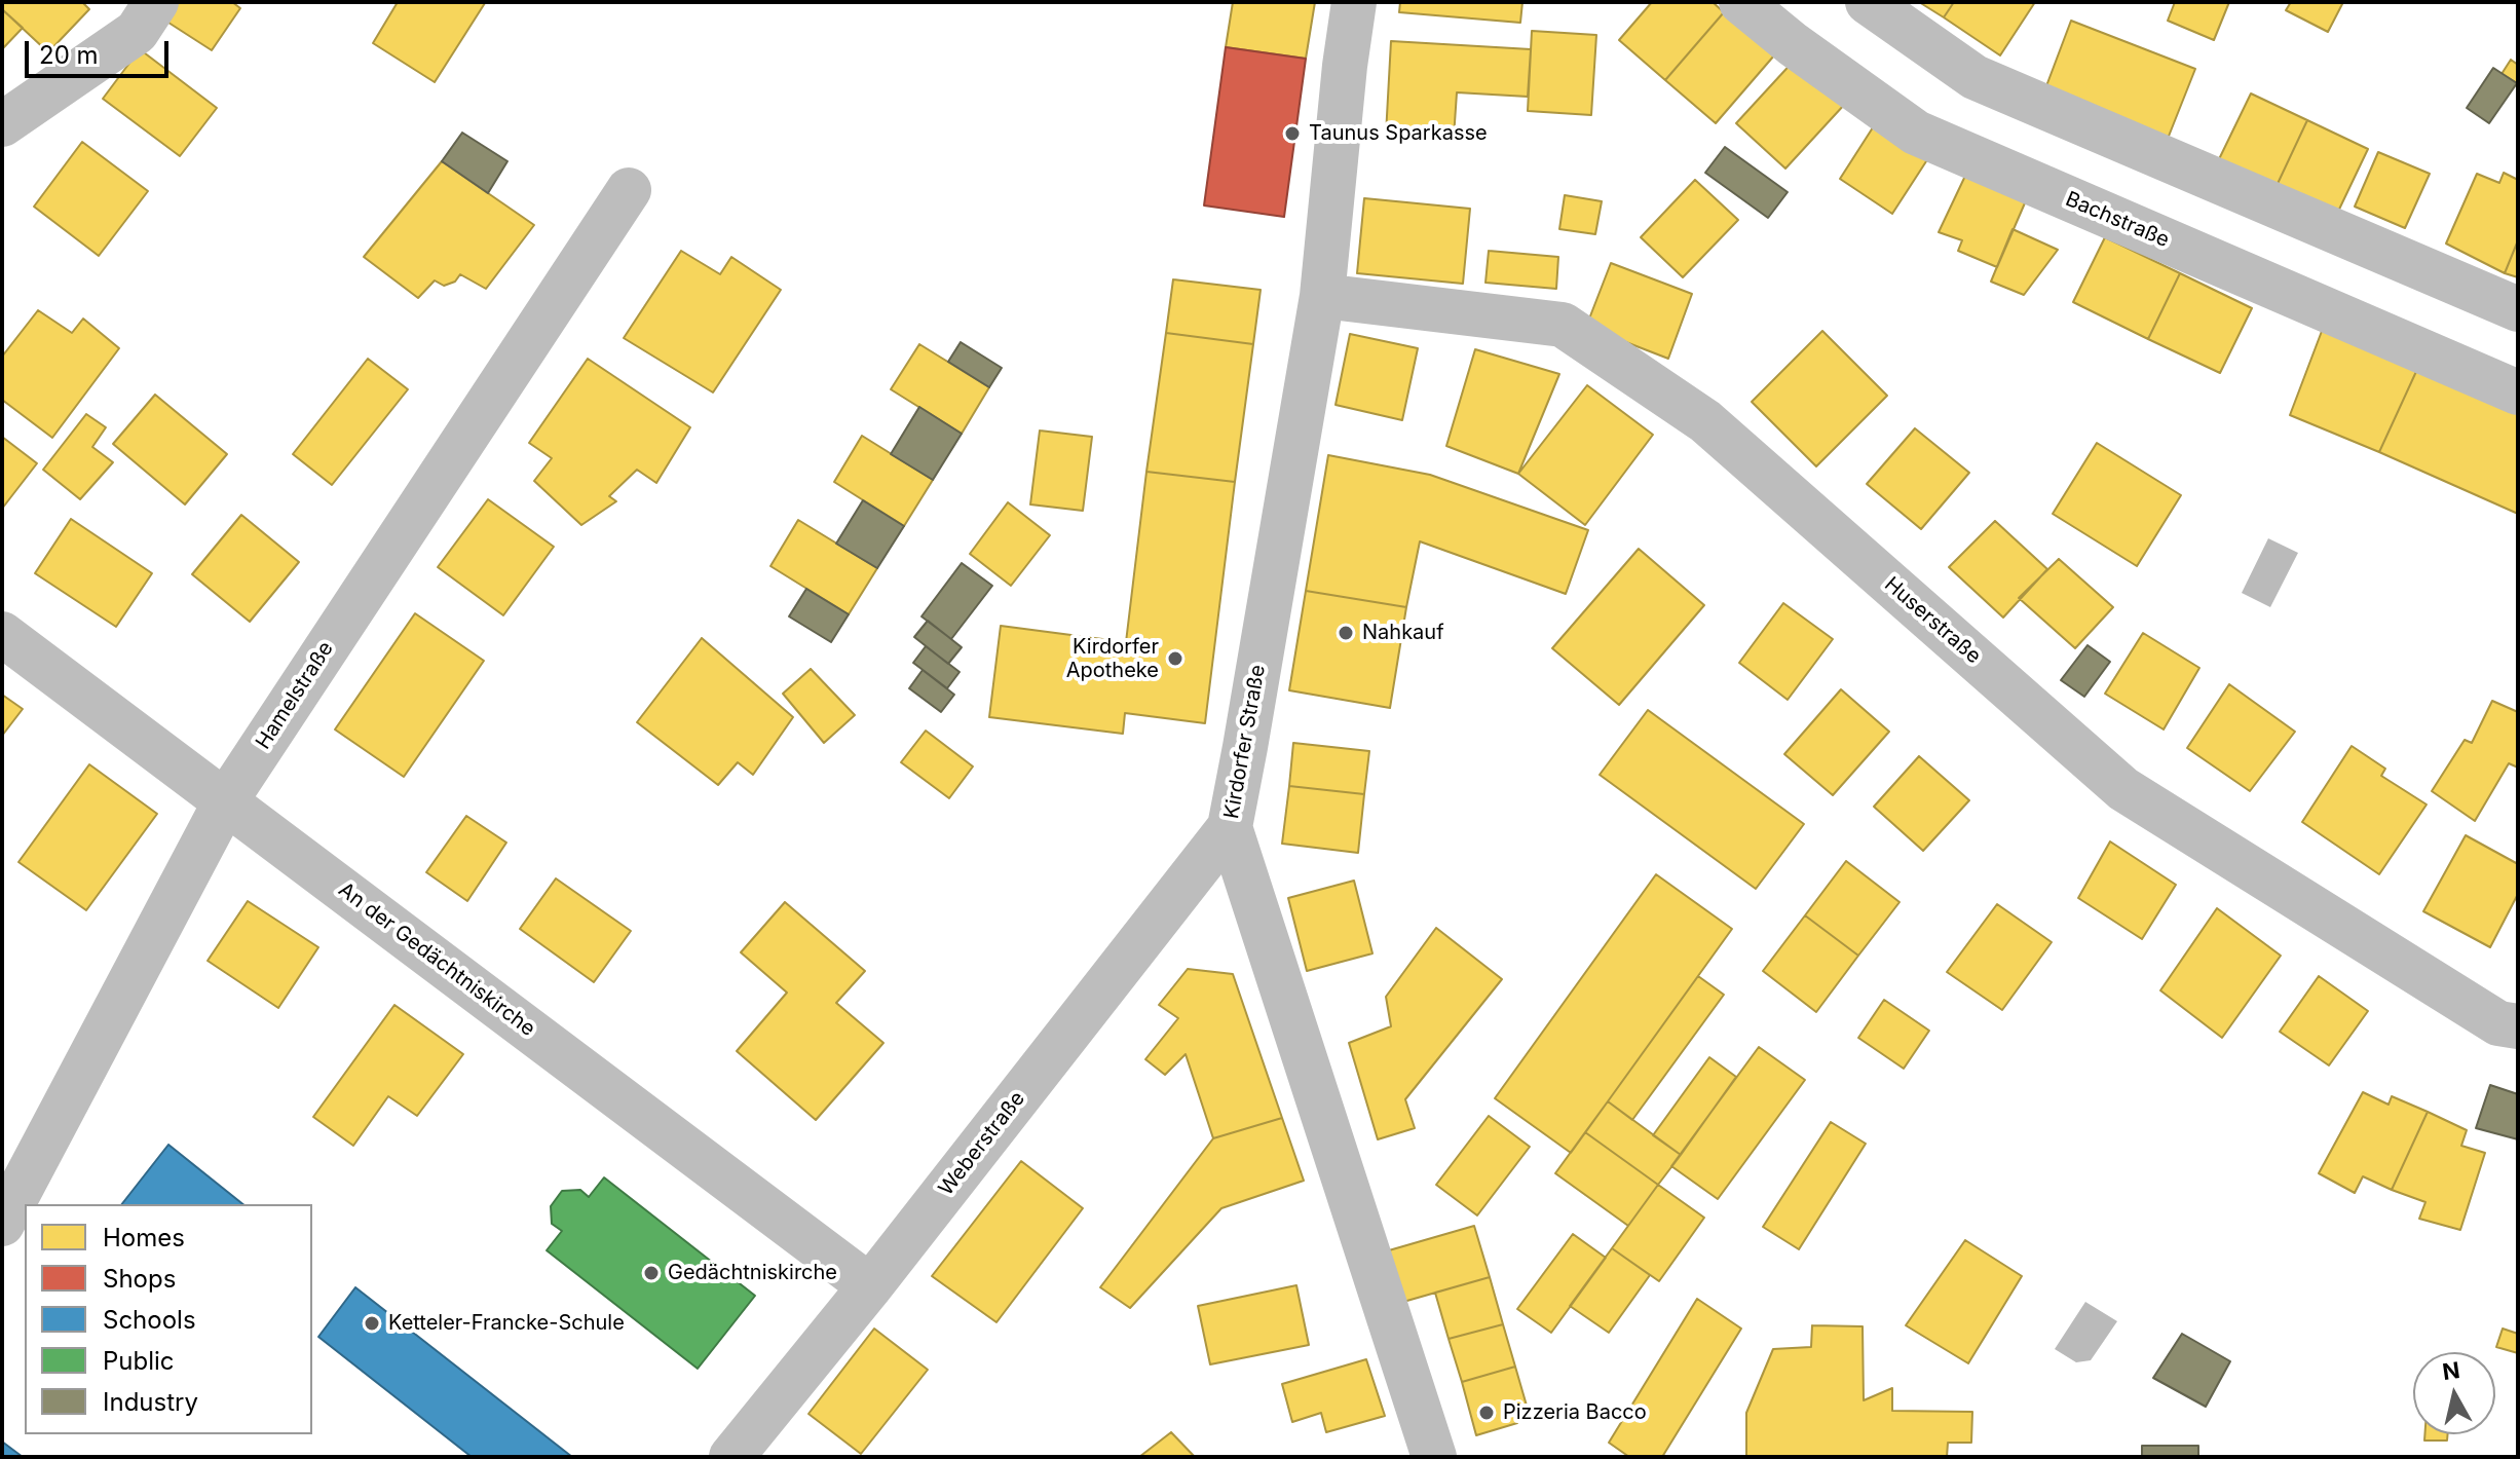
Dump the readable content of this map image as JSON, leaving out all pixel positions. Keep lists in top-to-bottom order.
{
  "streets": {
    "street": [
      "Bachstraße",
      "Huserstraße",
      "Hamelstraße",
      "Kirdorfer Straße",
      "An der Gedächtniskirche",
      "Weberstraße"
    ]
  },
  "crossings": [
    ["Huserstraße", "Kirdorfer Straße"],
    ["Hamelstraße", "An der Gedächtniskirche"],
    ["Kirdorfer Straße", "Weberstraße"],
    ["An der Gedächtniskirche", "Weberstraße"]
  ],
  "places": [
    "Taunus Sparkasse",
    "Nahkauf",
    "Kirdorfer Apotheke",
    "Gedächtniskirche",
    "Ketteler-Francke-Schule",
    "Pizzeria Bacco"
  ],
  "legend": [
    "Homes",
    "Shops",
    "Schools",
    "Public",
    "Industry"
  ],
  "scale_bar": "20 m",
  "north": "top"
}
